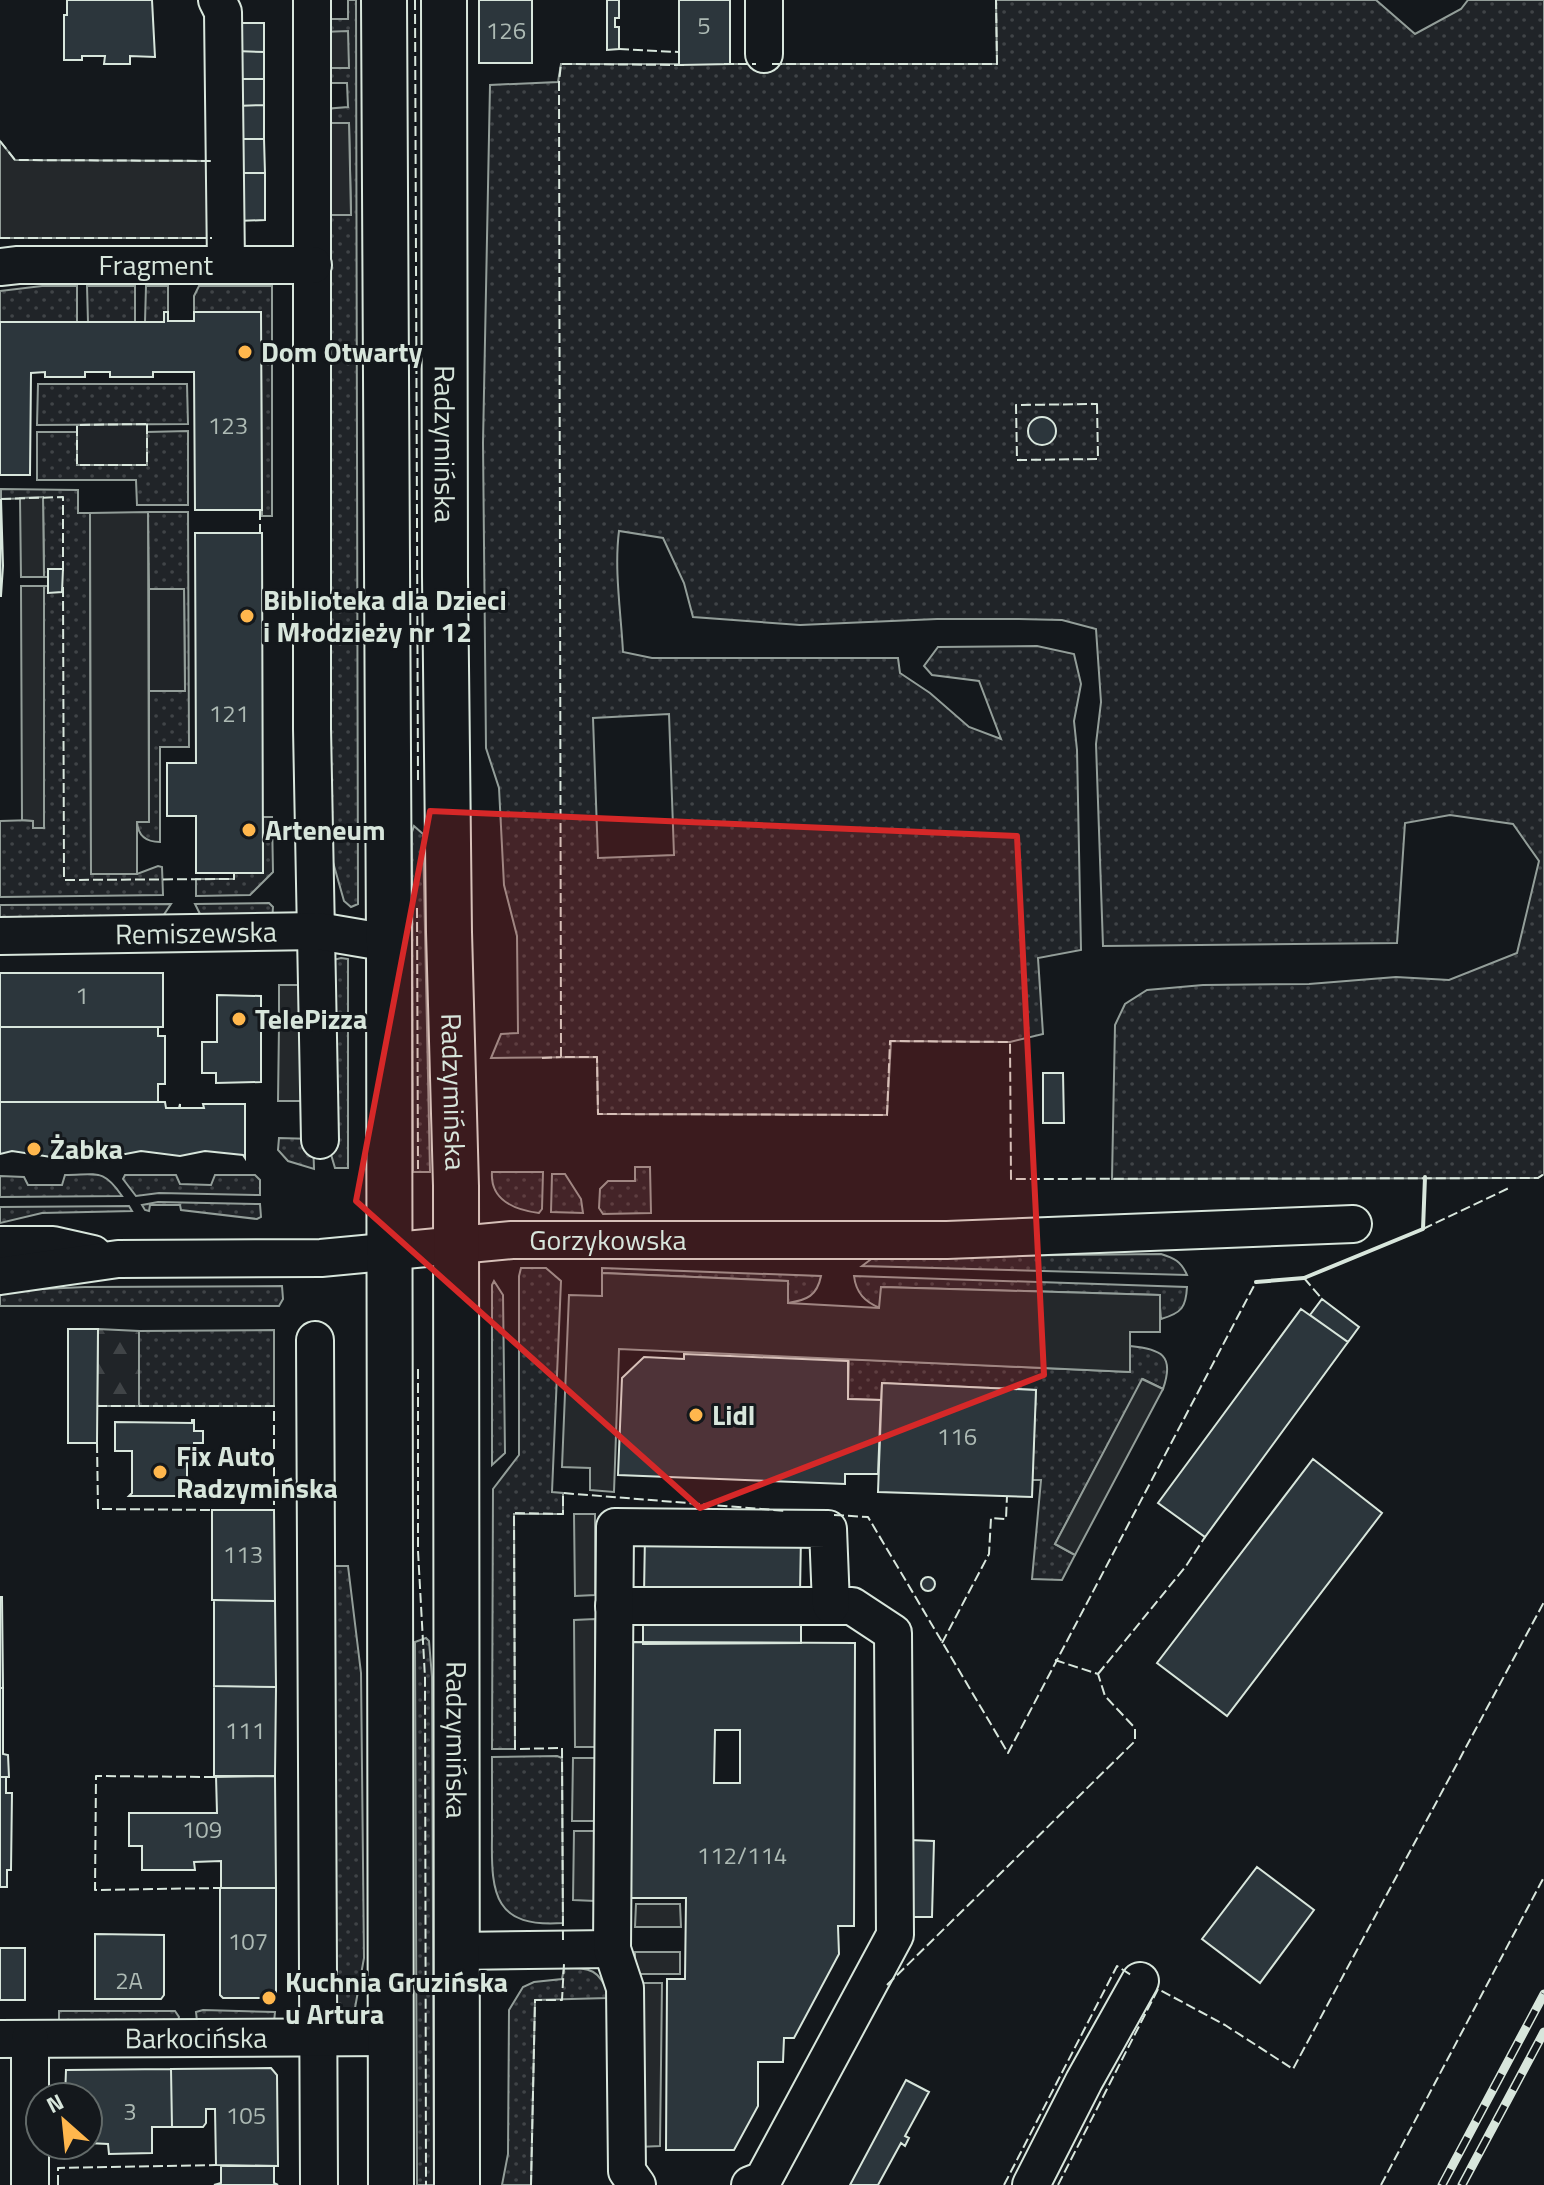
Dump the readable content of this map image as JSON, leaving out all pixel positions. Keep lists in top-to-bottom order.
{
  "streets": {
    "main road": ["Radzymińska"],
    "street": [
      "Fragment",
      "Remiszewska",
      "Gorzykowska",
      "Barkocińska"
    ]
  },
  "crossings": [
    ["Radzymińska", "Gorzykowska"]
  ],
  "places": [
    "Dom Otwarty",
    "Biblioteka dla Dzieci i Młodzieży nr 12",
    "Arteneum",
    "TelePizza",
    "Żabka",
    "Lidl",
    "Fix Auto Radzymińska",
    "Kuchnia Gruzińska u Artura"
  ],
  "house_numbers": [
    "5",
    "126",
    "123",
    "121",
    "1",
    "116",
    "113",
    "111",
    "109",
    "112/114",
    "107",
    "2A",
    "3",
    "105"
  ],
  "north": "top left"
}
